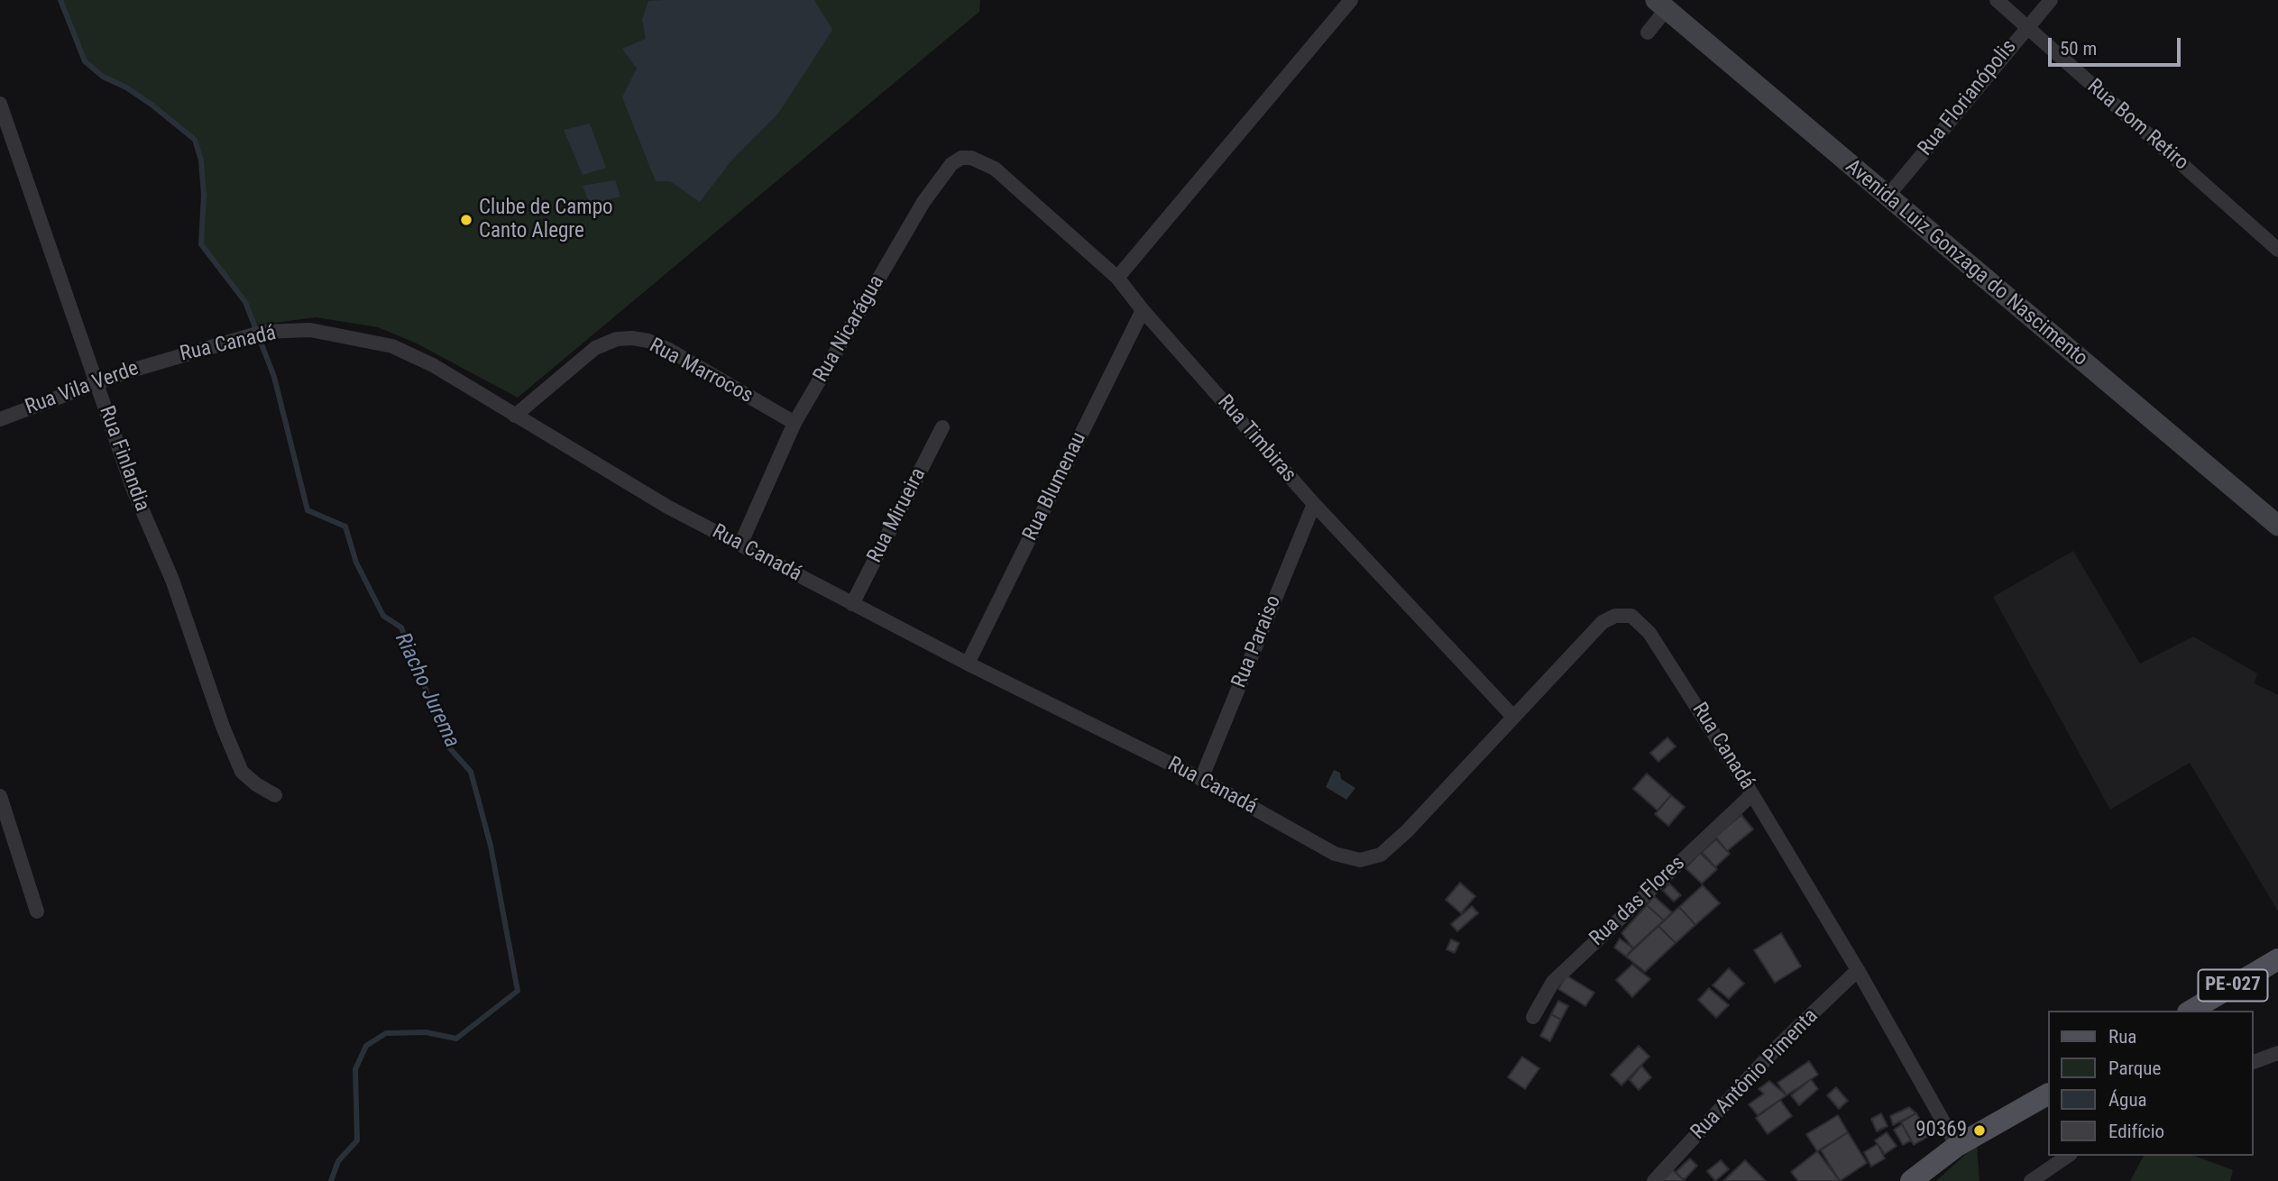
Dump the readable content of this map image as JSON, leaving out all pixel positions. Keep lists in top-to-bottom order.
{
  "streets": {
    "main road": ["Avenida Luiz Gonzaga do Nascimento", "PE-027"],
    "street": [
      "Rua Florianópolis",
      "Rua Bom Retiro",
      "Rua Nicarágua",
      "Rua Canadá",
      "Rua Marrocos",
      "Rua Vila Verde",
      "Rua Timbiras",
      "Rua Finlandia",
      "Rua Blumenau",
      "Rua Mirueira",
      "Rua Paraiso",
      "Rua das Flores",
      "Rua Antônio Pimenta"
    ]
  },
  "crossings": [
    ["Rua Florianópolis", "Rua Bom Retiro"],
    ["Rua Florianópolis", "Avenida Luiz Gonzaga do Nascimento"],
    ["Rua Nicarágua", "Rua Canadá"],
    ["Rua Nicarágua", "Rua Marrocos"],
    ["Rua Nicarágua", "Rua Timbiras"],
    ["Rua Canadá", "Rua Marrocos"],
    ["Rua Canadá", "Rua Vila Verde"],
    ["Rua Canadá", "Rua Timbiras"],
    ["Rua Canadá", "Rua Blumenau"],
    ["Rua Canadá", "Rua Mirueira"],
    ["Rua Canadá", "Rua Paraiso"],
    ["Rua Canadá", "Rua das Flores"],
    ["Rua Canadá", "Rua Antônio Pimenta"],
    ["Rua Vila Verde", "Rua Finlandia"],
    ["Rua Timbiras", "Rua Blumenau"],
    ["Rua Timbiras", "Rua Paraiso"]
  ],
  "water": ["Riacho Jurema"],
  "places": ["Clube de Campo Canto Alegre", "90369"],
  "legend": [
    "Rua",
    "Parque",
    "Água",
    "Edifício"
  ],
  "scale_bar": "50 m"
}
